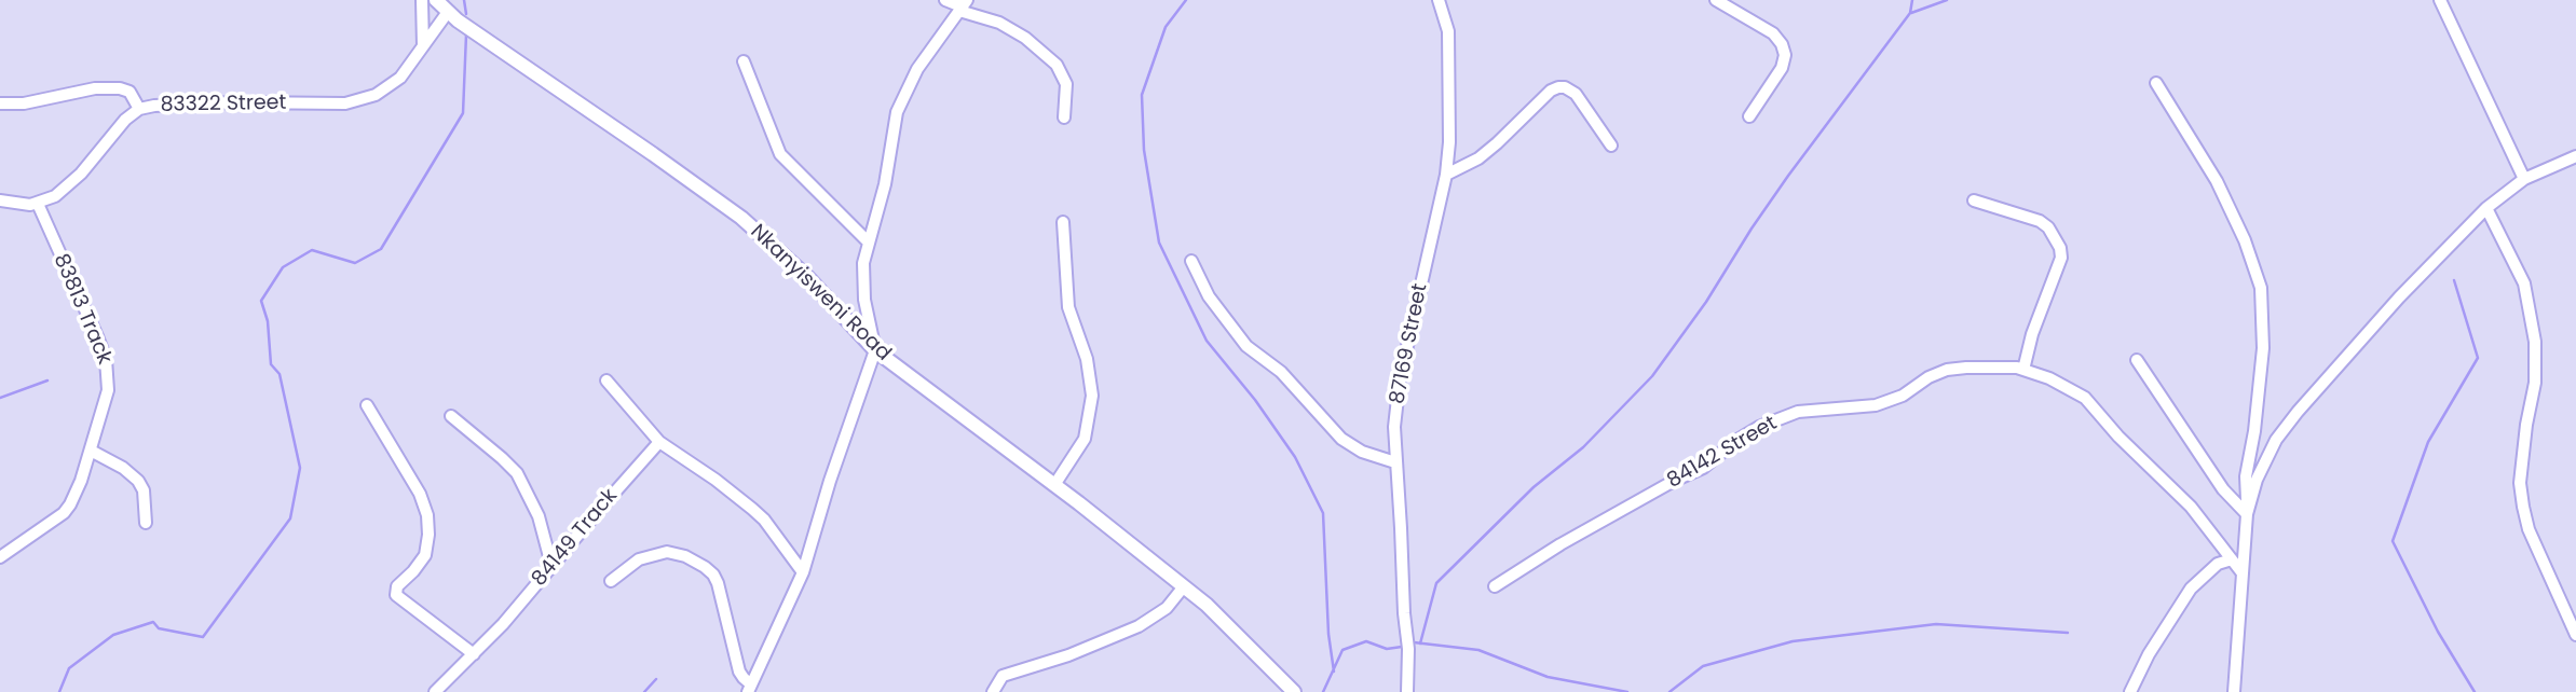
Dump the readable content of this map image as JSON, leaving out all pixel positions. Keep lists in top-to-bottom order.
{
  "streets": {
    "street": [
      "83322 Street",
      "Nkanyisweni Road",
      "83813 Track",
      "87169 Street",
      "84142 Street",
      "84149 Track"
    ]
  },
  "crossings": [
    ["83322 Street", "Nkanyisweni Road"],
    ["83322 Street", "83813 Track"]
  ]
}
